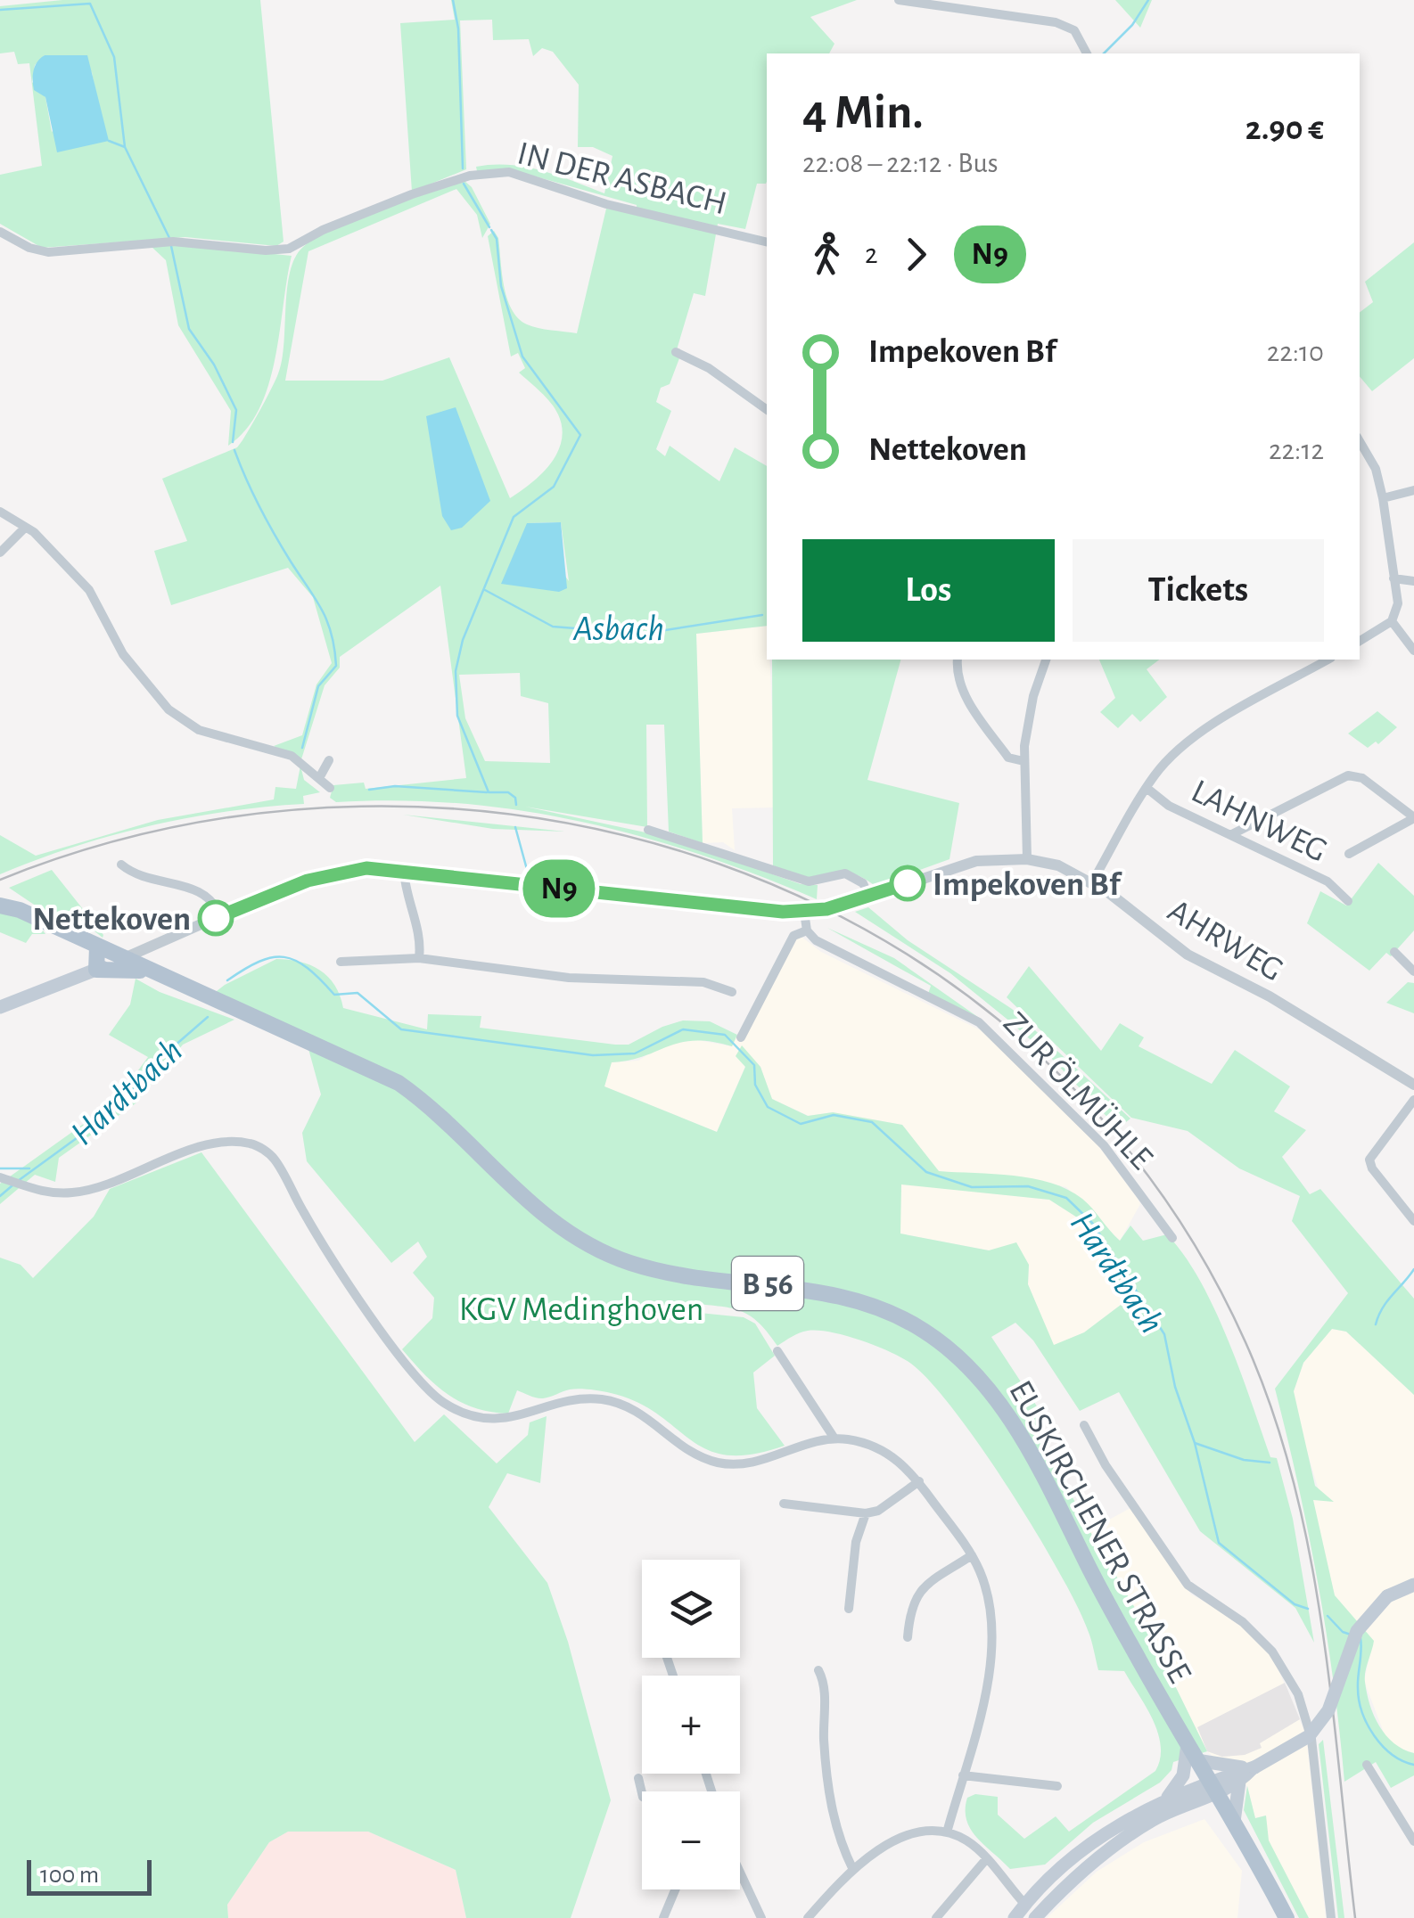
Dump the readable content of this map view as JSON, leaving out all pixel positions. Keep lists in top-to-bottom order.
{
  "streets": {
    "main road": ["B 56", "EUSKIRCHENER STRASSE"],
    "street": [
      "IN DER ASBACH",
      "LAHNWEG",
      "AHRWEG",
      "ZUR ÖLMÜHLE"
    ]
  },
  "crossings": [
    ["AHRWEG", "EUSKIRCHENER STRASSE"]
  ],
  "water": ["Asbach", "Hardtbach"],
  "parks": ["KGV Medinghoven"],
  "places": ["Impekoven Bf", "Nettekoven"],
  "lines": ["bus line N9"],
  "scale_bar": "100 m",
  "page": {
    "on_map": "N9",
    "heading": ["4 Min.", "22:08 – 22:12 · Bus", "2.90 €"],
    "legs": ["2", "N9"],
    "list": [
      {
        "name": "Impekoven Bf",
        "value": "22:10"
      },
      {
        "name": "Nettekoven",
        "value": "22:12"
      }
    ],
    "buttons": ["Los", "Tickets"],
    "map_buttons": ["+", "−"],
    "scale": "100 m"
  }
}
